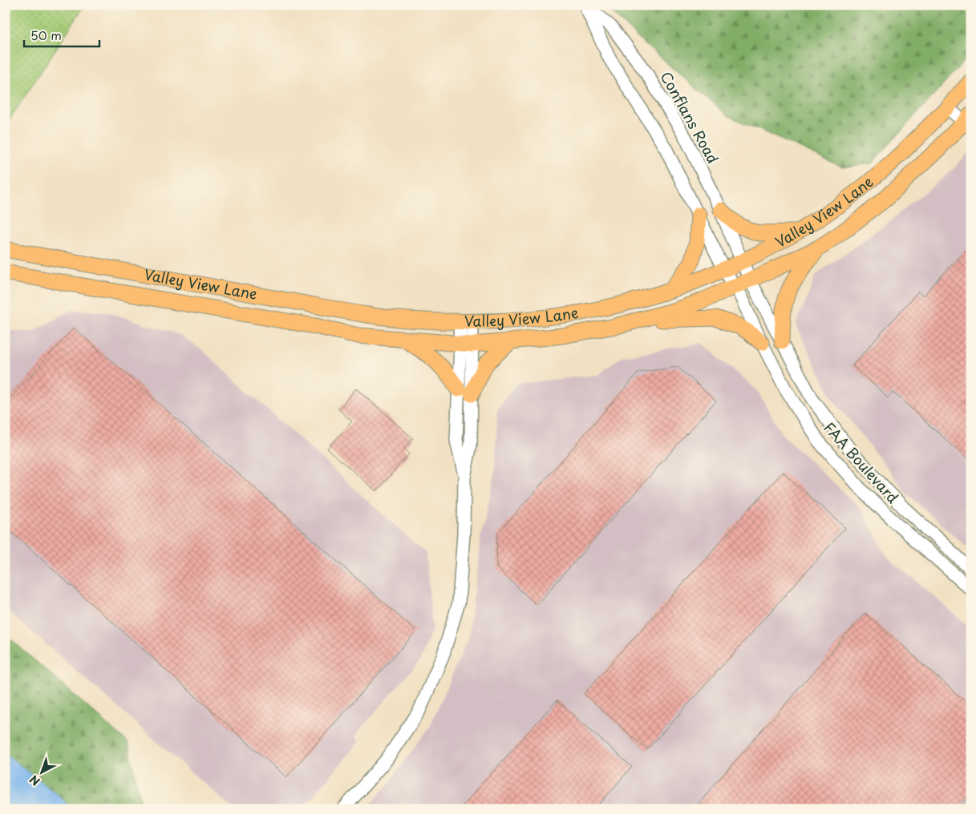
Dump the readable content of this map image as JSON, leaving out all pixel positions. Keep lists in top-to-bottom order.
{
  "streets": {
    "main road": ["Valley View Lane"],
    "street": ["Conflans Road", "FAA Boulevard"]
  },
  "crossings": [
    ["Conflans Road", "Valley View Lane"],
    ["Conflans Road", "FAA Boulevard"],
    ["Valley View Lane", "FAA Boulevard"]
  ],
  "scale_bar": "50 m",
  "north": "bottom left"
}
